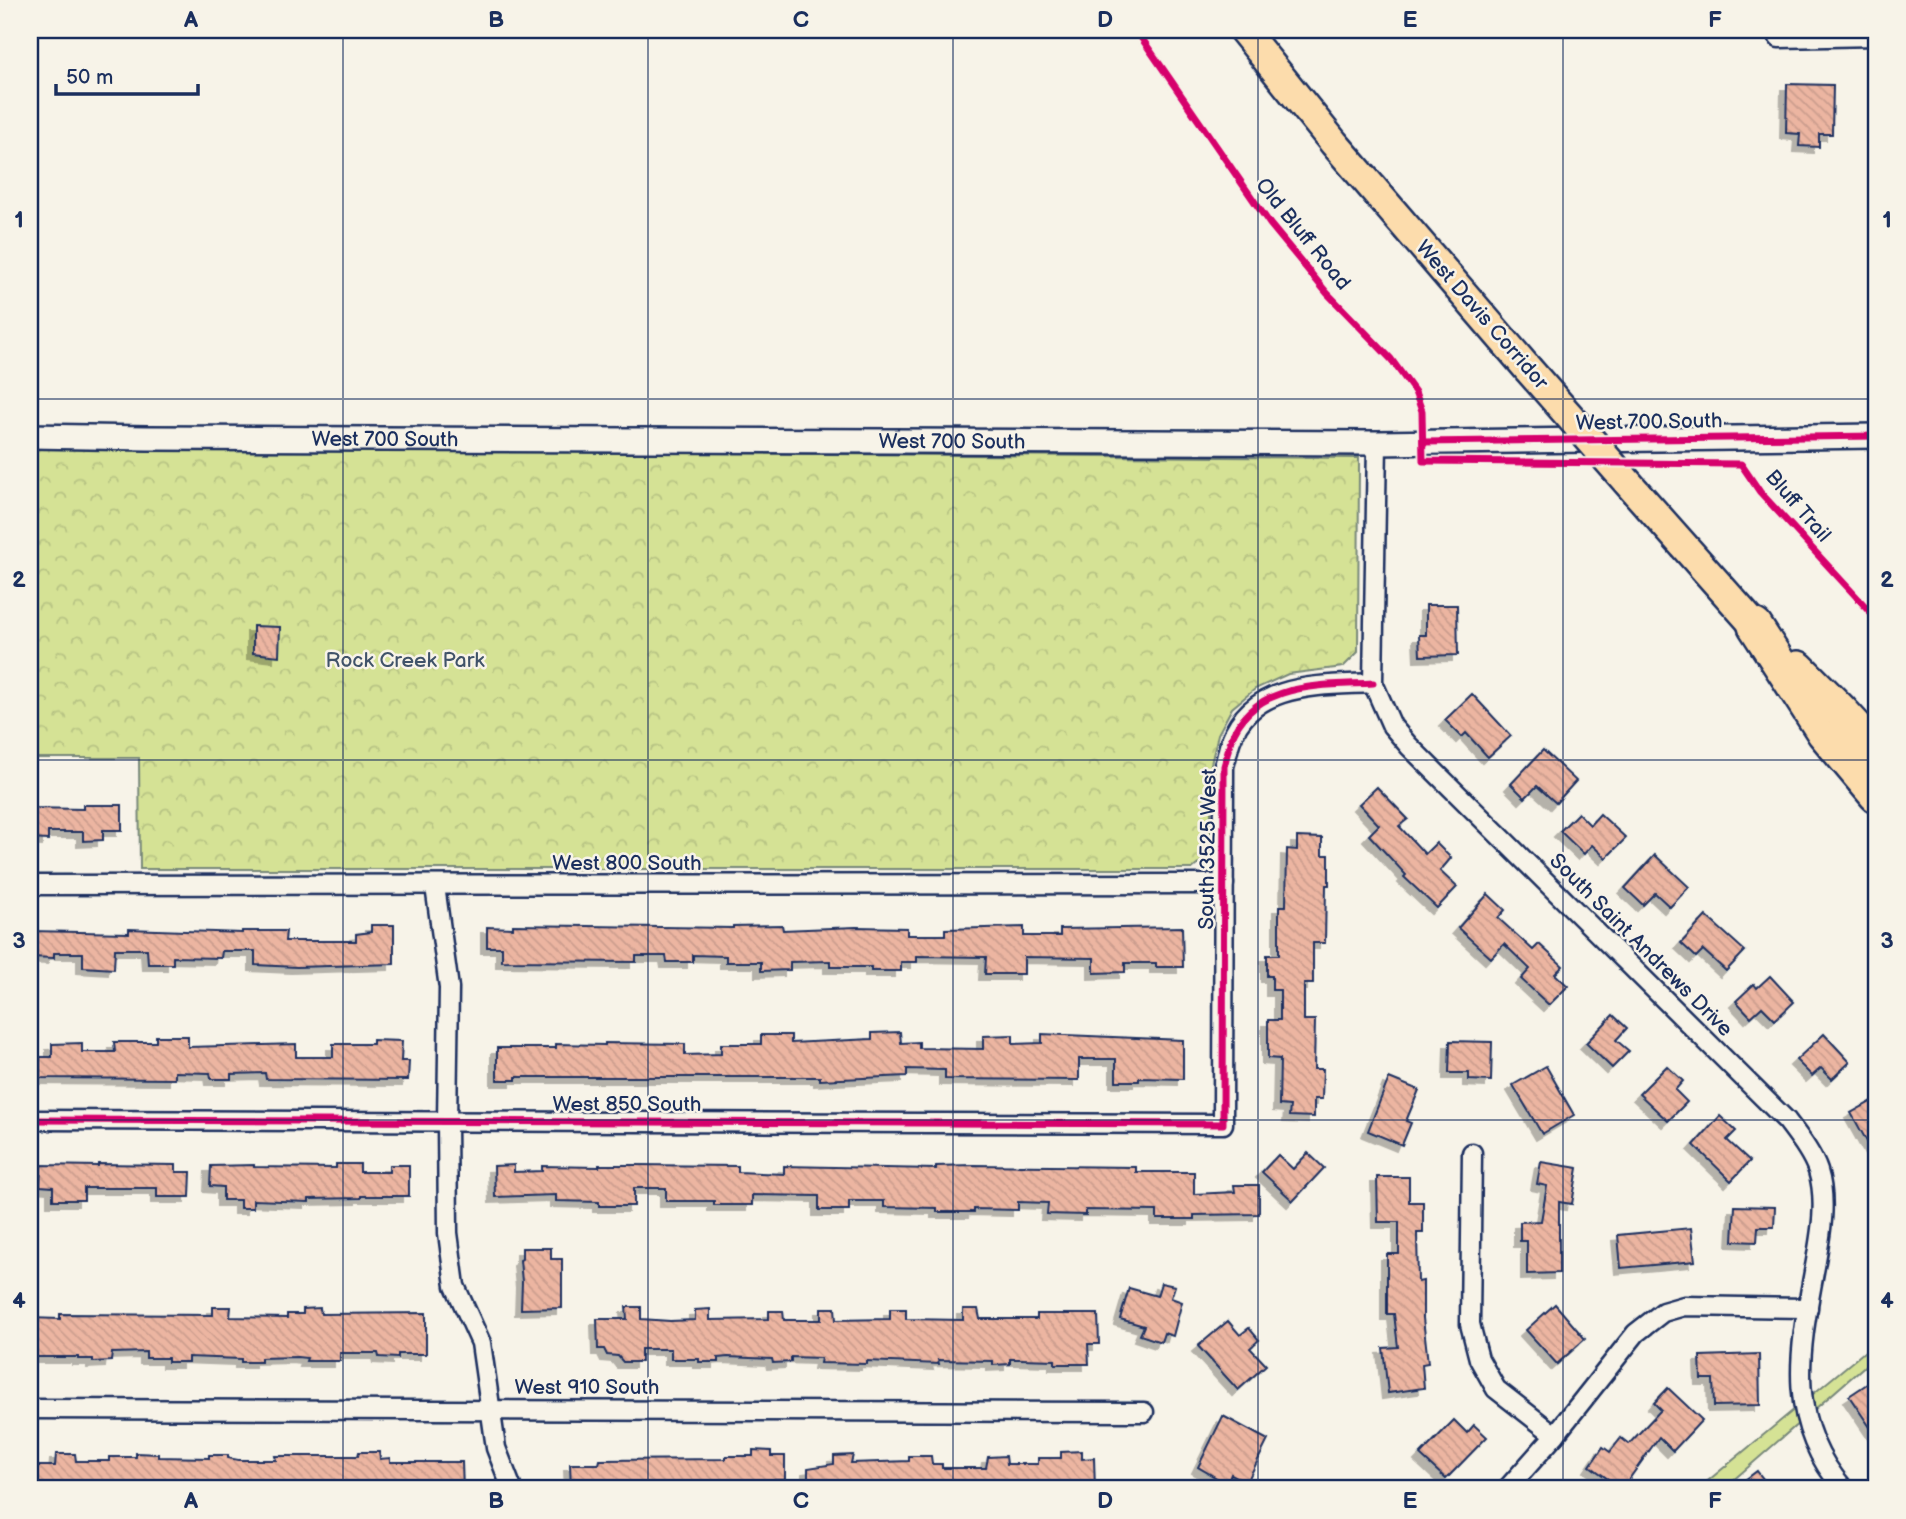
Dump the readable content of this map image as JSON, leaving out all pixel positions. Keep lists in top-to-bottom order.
{
  "streets": {
    "highway": ["West Davis Corridor"],
    "street": [
      "West 700 South",
      "South 3525 West",
      "West 800 South",
      "South Saint Andrews Drive",
      "West 850 South",
      "West 910 South"
    ],
    "cycle path": ["Old Bluff Road"]
  },
  "crossings": [
    ["West 700 South", "South Saint Andrews Drive"],
    ["South 3525 West", "West 800 South"],
    ["South 3525 West", "South Saint Andrews Drive"],
    ["South 3525 West", "West 850 South"]
  ],
  "parks": ["Rock Creek Park"],
  "scale_bar": "50 m",
  "grid": {
    "columns": [
      "A",
      "B",
      "C",
      "D",
      "E",
      "F"
    ],
    "rows": [
      "1",
      "2",
      "3",
      "4"
    ]
  }
}
